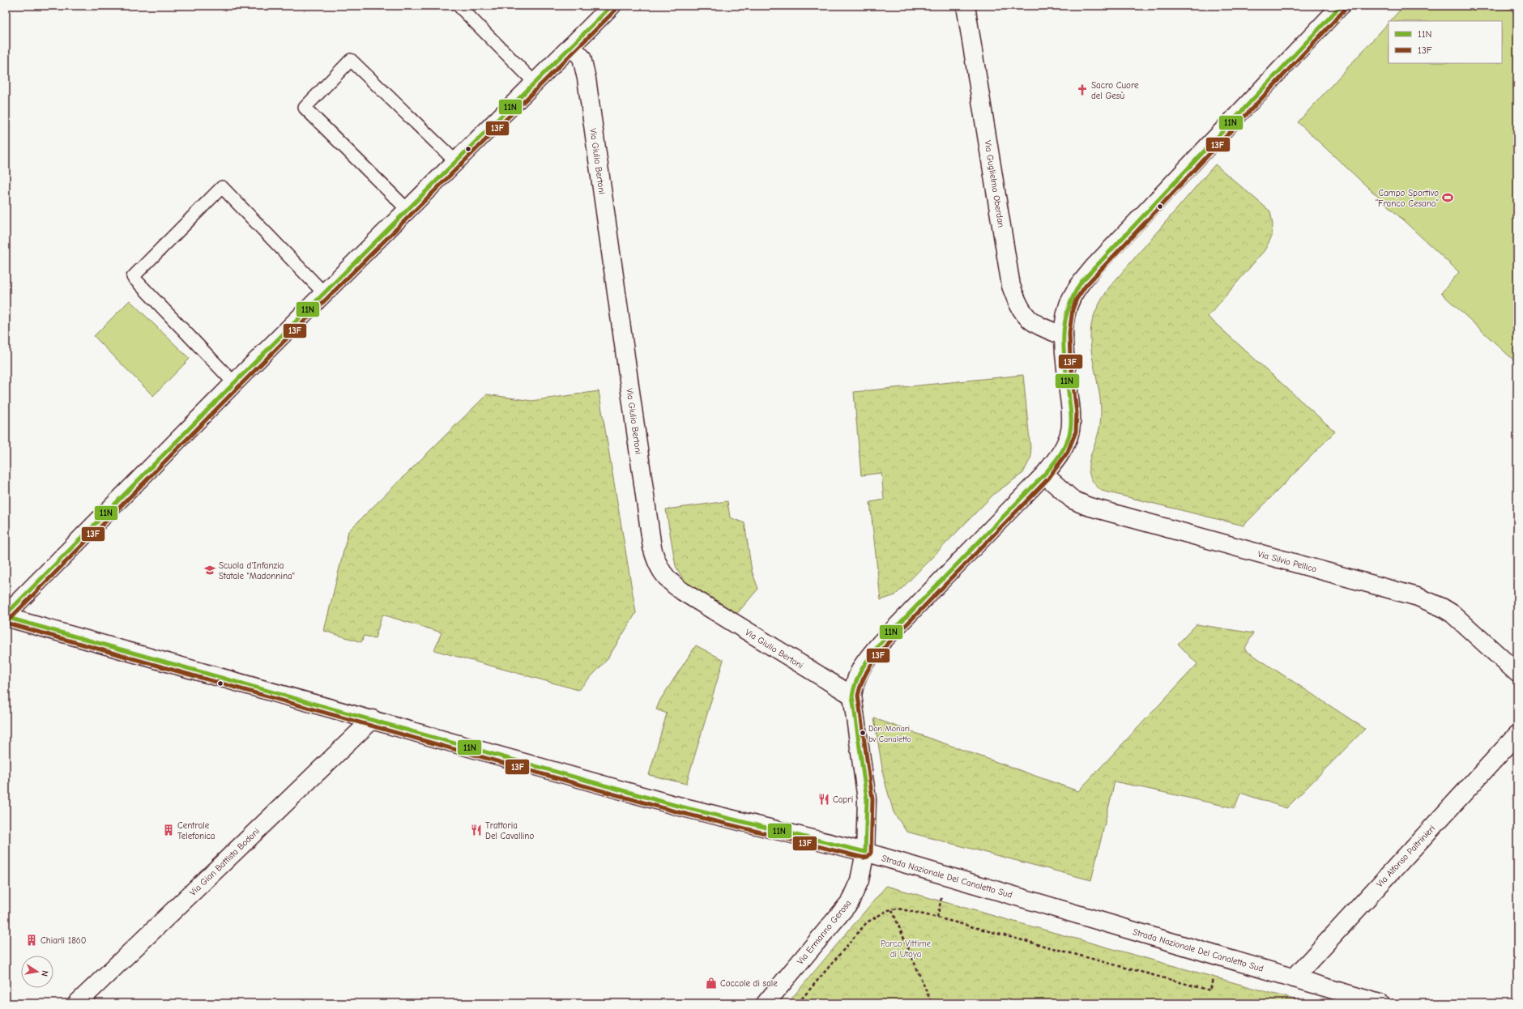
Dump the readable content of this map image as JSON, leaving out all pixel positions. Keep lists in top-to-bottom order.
{
  "streets": {
    "street": [
      "Via Giulio Bertoni",
      "Via Guglielmo Oberdan",
      "Via Silvio Pellico",
      "Via Alfonso Paltrinieri",
      "Via Gian Battista Bodoni",
      "Strada Nazionale Del Canaletto Sud",
      "Via Ermanno Gerosa"
    ]
  },
  "crossings": [
    ["Via Giulio Bertoni", "Via Ermanno Gerosa"],
    ["Via Guglielmo Oberdan", "Via Ermanno Gerosa"],
    ["Via Silvio Pellico", "Via Ermanno Gerosa"],
    ["Via Alfonso Paltrinieri", "Strada Nazionale Del Canaletto Sud"],
    ["Via Gian Battista Bodoni", "Strada Nazionale Del Canaletto Sud"],
    ["Strada Nazionale Del Canaletto Sud", "Via Ermanno Gerosa"]
  ],
  "parks": ["Parco Vittime di Utoya"],
  "places": {
    "church": ["Sacro Cuore del Gesù"],
    "sports": ["Campo Sportivo “Franco Cesana”"],
    "school or university": ["Scuola d'Infanzia Statale \"Madonnina\""],
    "other": ["Don Monari bv Canaletto"],
    "restaurant": ["Capri", "Trattoria Del Cavallino"],
    "building": ["Centrale Telefonica", "Chiarli 1860"],
    "shop": ["Coccole di sale"]
  },
  "lines": ["transit line 11N", "transit line 13F"],
  "legend": ["11N", "13F"],
  "north": "right"
}
